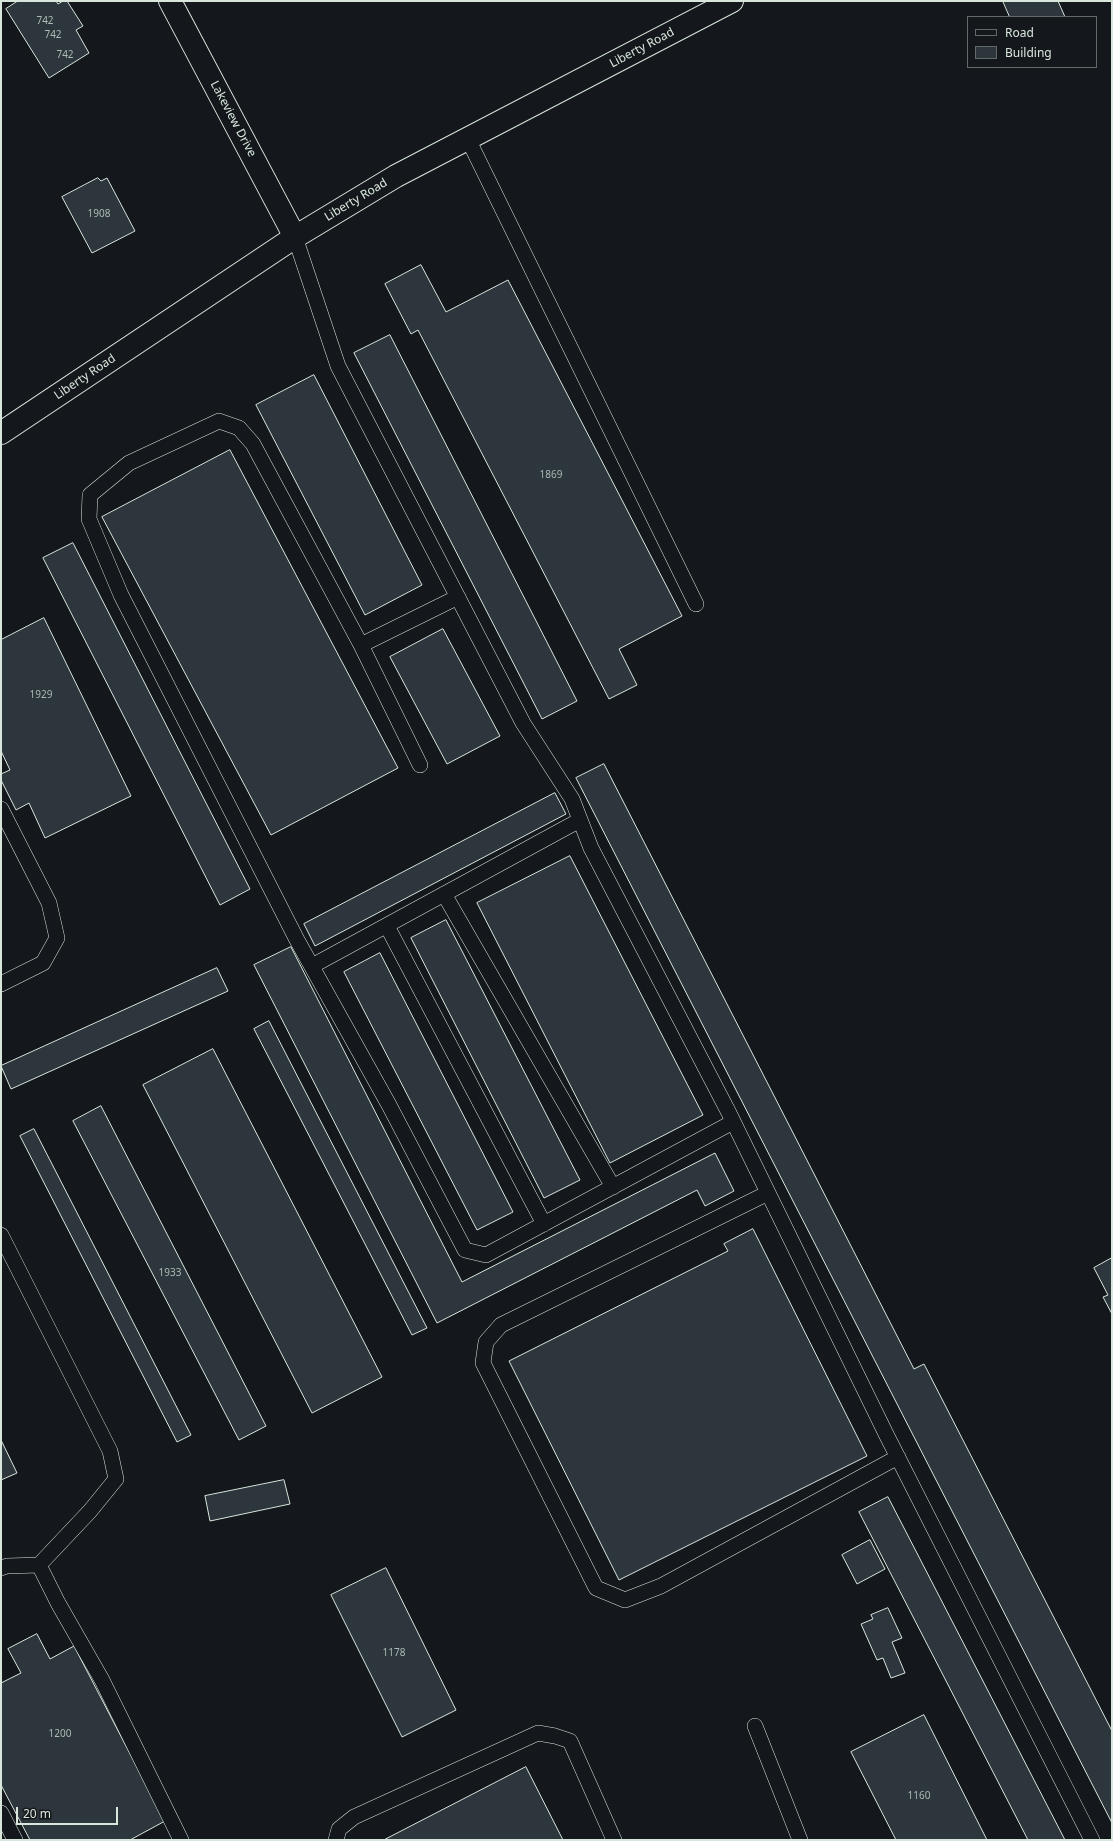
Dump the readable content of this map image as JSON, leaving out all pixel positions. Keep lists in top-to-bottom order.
{
  "streets": {
    "main road": ["Liberty Road", "Lakeview Drive"]
  },
  "crossings": [
    ["Liberty Road", "Lakeview Drive"]
  ],
  "house_numbers": [
    "742",
    "742",
    "742",
    "1908",
    "1869",
    "1929",
    "1933",
    "1178",
    "1200",
    "1160"
  ],
  "legend": ["Road", "Building"],
  "scale_bar": "20 m"
}
